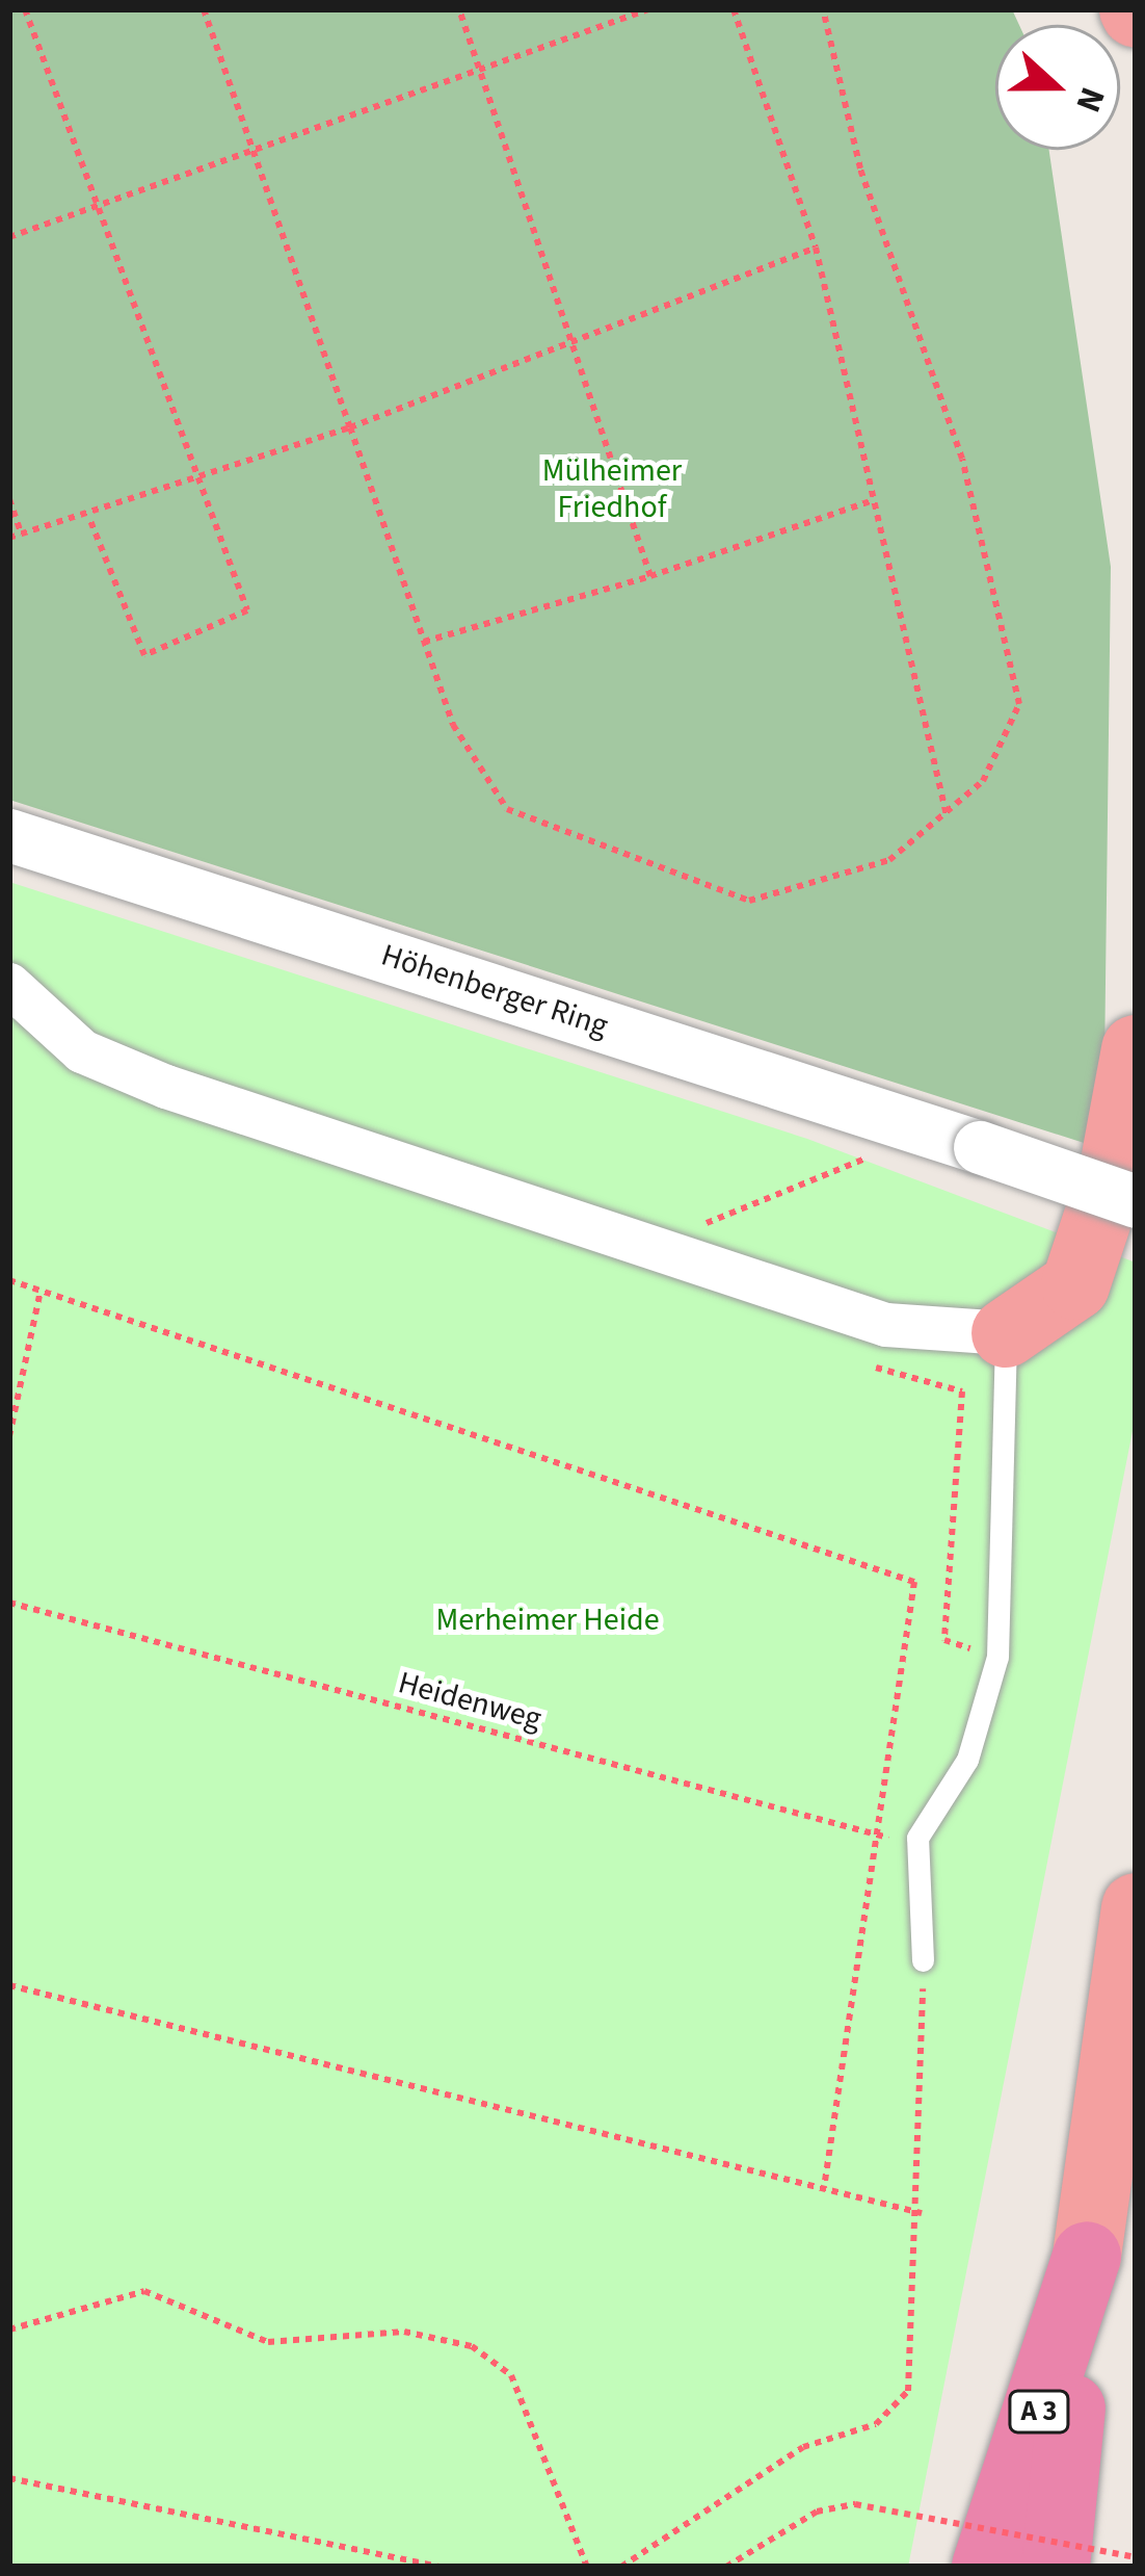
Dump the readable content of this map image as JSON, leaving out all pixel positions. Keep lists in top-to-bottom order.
{
  "streets": {
    "highway": ["A 3"],
    "street": ["Höhenberger Ring"],
    "path": ["Heidenweg"]
  },
  "parks": ["Mülheimer Friedhof", "Merheimer Heide"],
  "north": "right"
}
